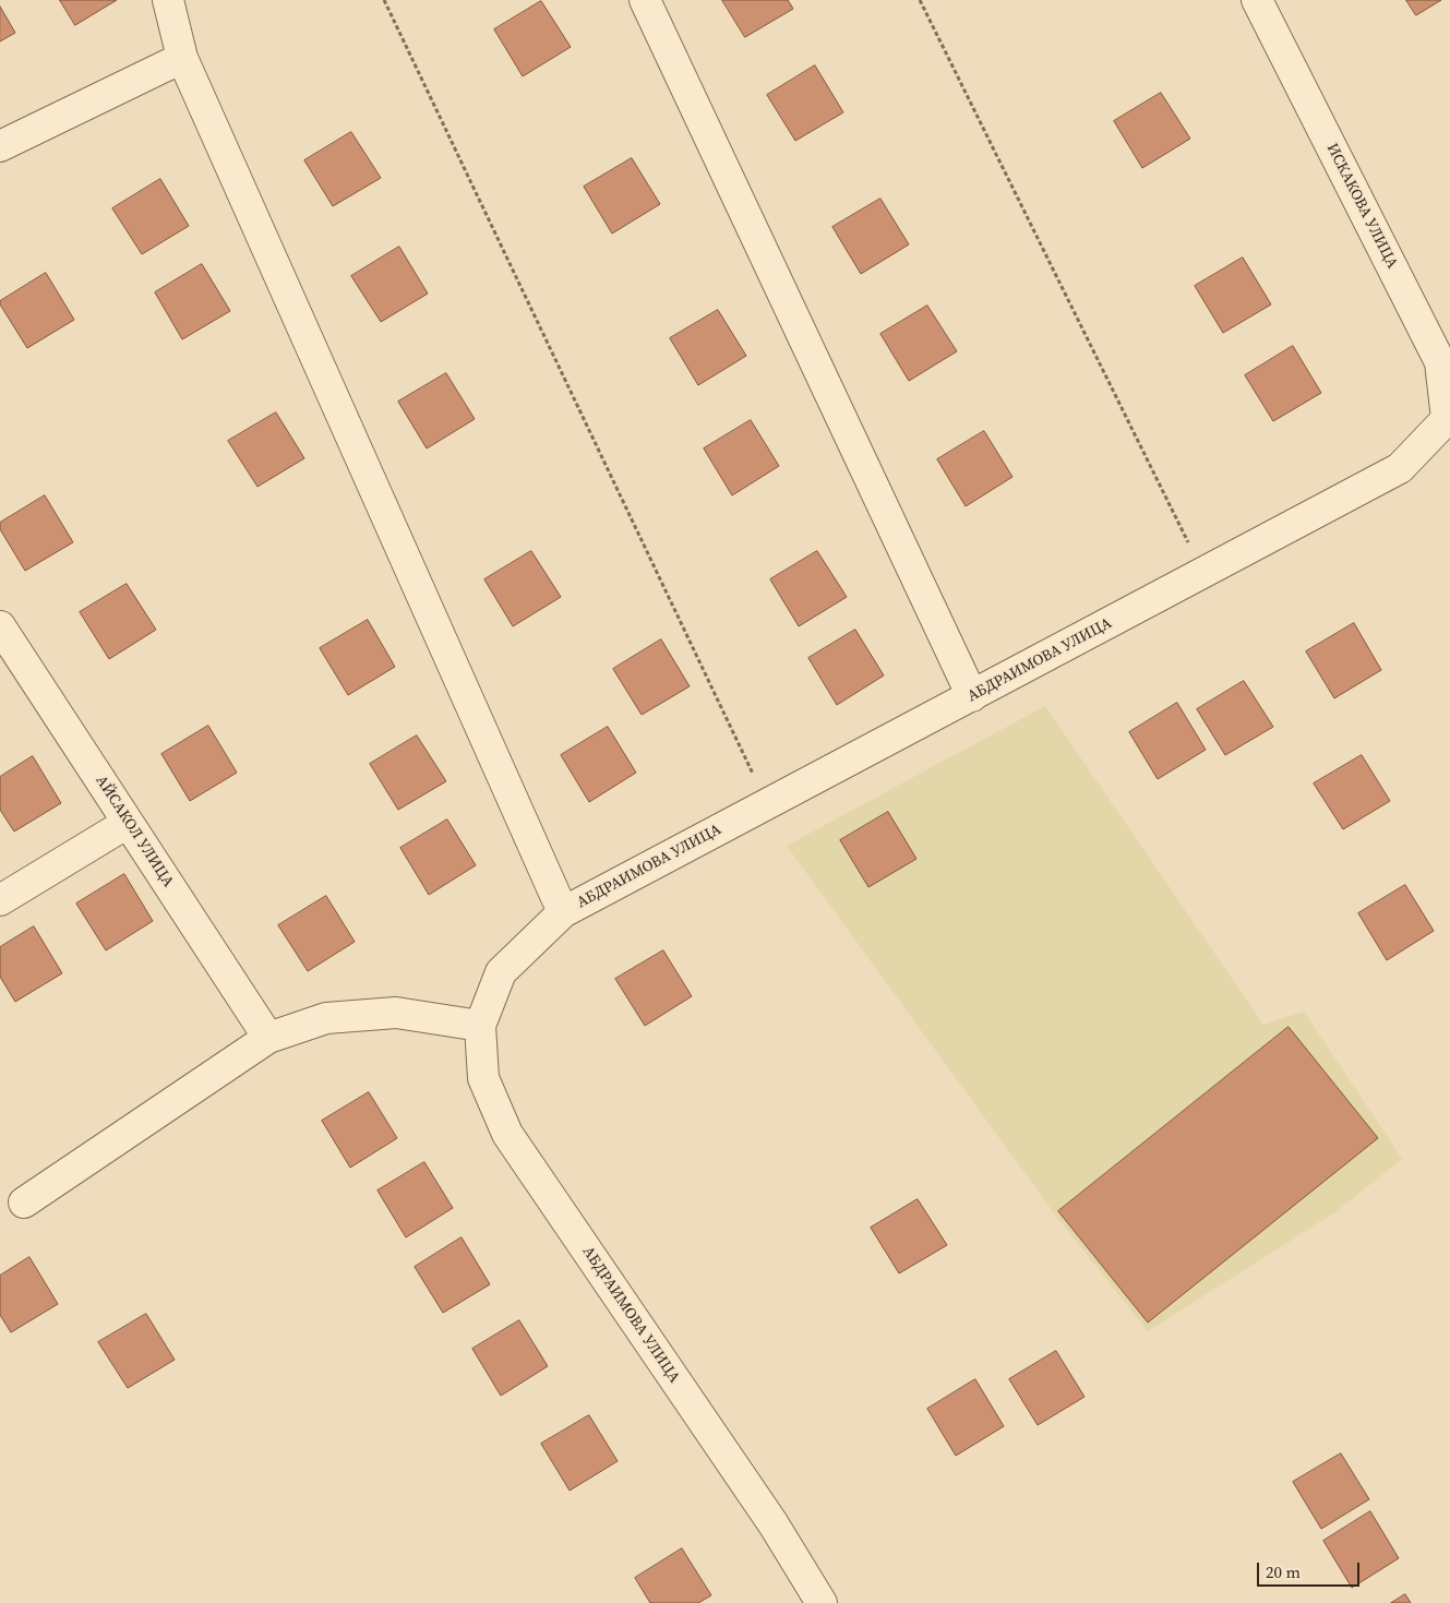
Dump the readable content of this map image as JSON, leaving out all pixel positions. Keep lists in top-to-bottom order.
{
  "streets": {
    "street": ["ИСКАКОВА УЛИЦА", "АБДРАИМОВА УЛИЦА", "АЙСАКОЛ УЛИЦА"]
  },
  "crossings": [
    ["ИСКАКОВА УЛИЦА", "АБДРАИМОВА УЛИЦА"]
  ],
  "scale_bar": "20 m"
}
